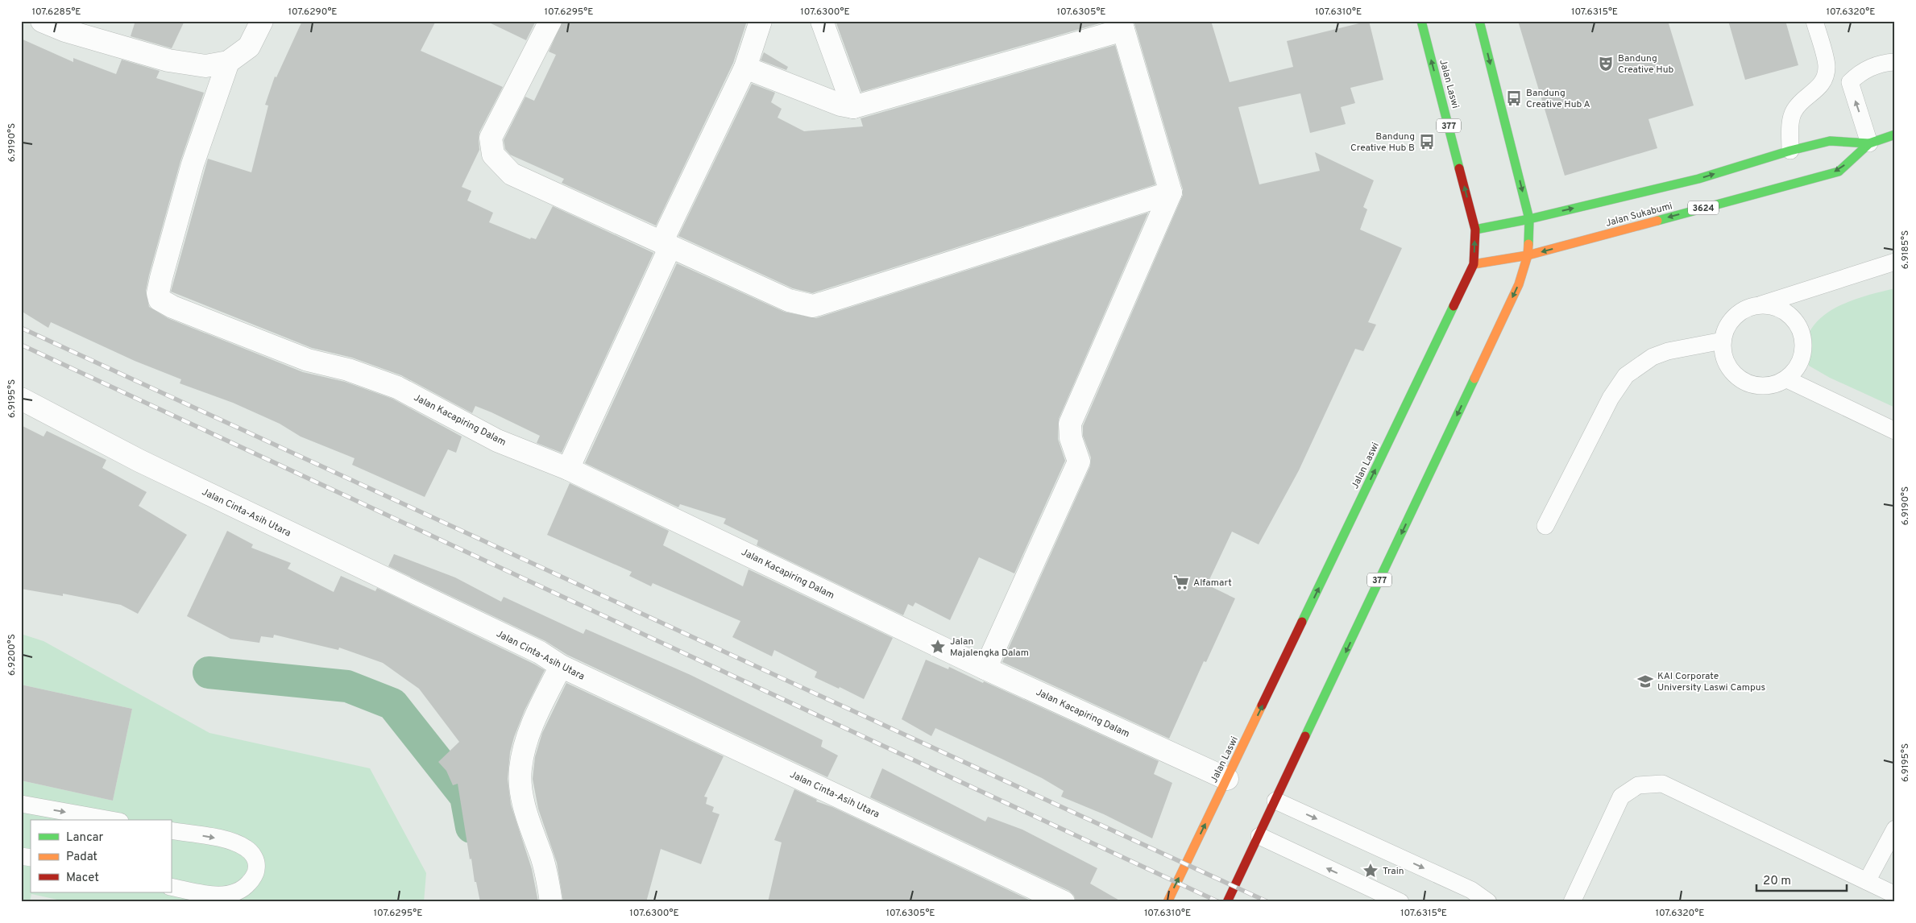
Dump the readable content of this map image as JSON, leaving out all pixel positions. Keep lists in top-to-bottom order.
{
  "streets": {
    "main road": [
      "Jalan Laswi",
      "377",
      "3624",
      "Jalan Sukabumi"
    ],
    "street": ["Jalan Kacapiring Dalam", "Jalan Cinta-Asih Utara"]
  },
  "crossings": [
    ["Jalan Laswi", "Jalan Sukabumi"],
    ["Jalan Laswi", "Jalan Kacapiring Dalam"],
    ["377", "Jalan Sukabumi"]
  ],
  "places": {
    "theatre": ["Bandung Creative Hub"],
    "bus stop": ["Bandung Creative Hub A", "Bandung Creative Hub B"],
    "supermarket": ["Alfamart"],
    "place": ["Jalan Majalengka Dalam", "Train"],
    "school or university": ["KAI Corporate University Laswi Campus"]
  },
  "legend": ["Lancar", "Padat", "Macet"],
  "scale_bar": "20 m",
  "coordinates": [
    "107.6285°E",
    "107.6290°E",
    "107.6295°E",
    "107.6300°E",
    "107.6305°E",
    "107.6310°E",
    "107.6315°E",
    "107.6320°E",
    "6.9190°S",
    "6.9185°S",
    "6.9195°S",
    "6.9200°S"
  ]
}
